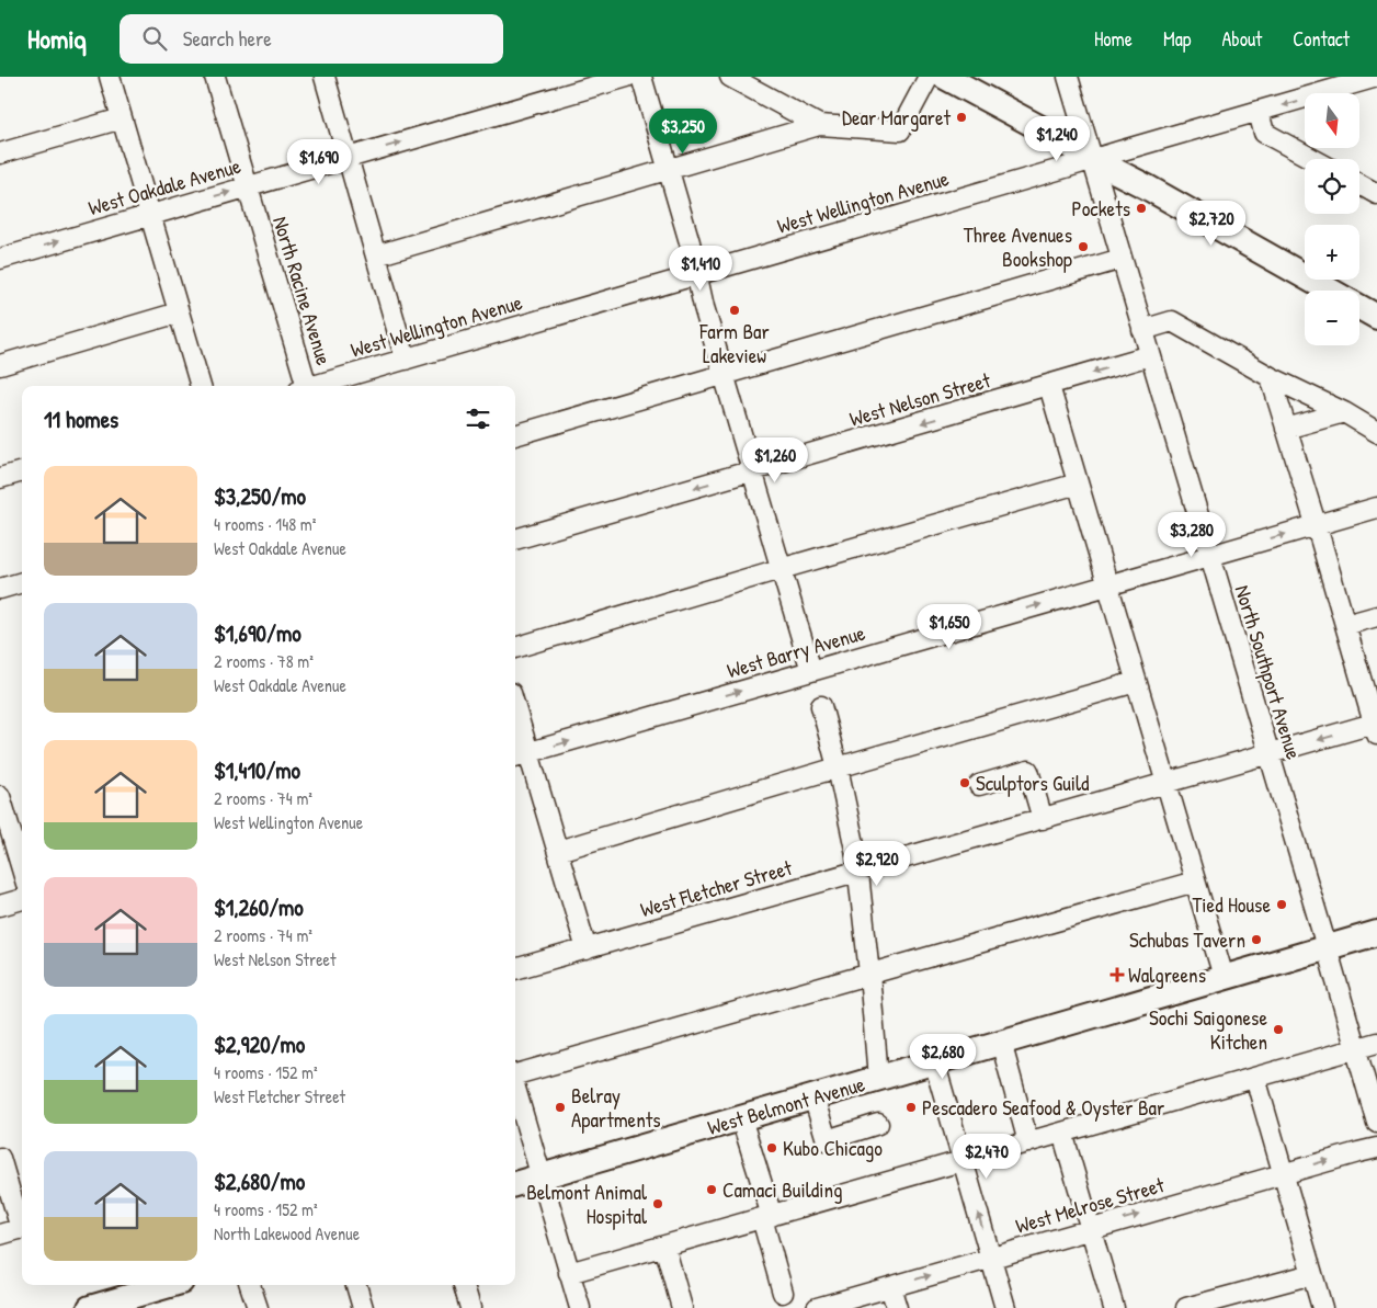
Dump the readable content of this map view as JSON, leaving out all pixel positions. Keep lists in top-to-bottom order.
{
  "streets": {
    "main road": ["West Belmont Avenue"],
    "street": [
      "West Oakdale Avenue",
      "West Wellington Avenue",
      "North Racine Avenue",
      "West Nelson Street",
      "West Barry Avenue",
      "North Southport Avenue",
      "West Fletcher Street",
      "West Melrose Street"
    ]
  },
  "crossings": [
    ["West Oakdale Avenue", "North Racine Avenue"],
    ["West Wellington Avenue", "North Southport Avenue"],
    ["West Nelson Street", "North Southport Avenue"],
    ["West Barry Avenue", "North Southport Avenue"],
    ["North Southport Avenue", "West Fletcher Street"],
    ["North Southport Avenue", "West Belmont Avenue"]
  ],
  "places": {
    "other": [
      "Dear Margaret",
      "Pockets",
      "Three Avenues Bookshop",
      "Farm Bar Lakeview",
      "Sculptors Guild",
      "Tied House",
      "Schubas Tavern",
      "Sochi Saigonese Kitchen",
      "Belray Apartments",
      "Pescadero Seafood & Oyster Bar",
      "Kubo Chicago",
      "Camaci Building",
      "Belmont Animal Hospital"
    ],
    "health": ["Walgreens"]
  },
  "north": "bottom",
  "page": {
    "header": "Homiq",
    "search": "Search here",
    "nav": [
      "Home",
      "Map",
      "About",
      "Contact"
    ],
    "map_buttons": ["+", "−"],
    "price": [
      "$3,250",
      "$1,240",
      "$1,690",
      "$2,720",
      "$1,410",
      "$1,260",
      "$3,280",
      "$1,650",
      "$2,920",
      "$2,680",
      "$2,470"
    ],
    "heading": "11 homes",
    "list": [
      {
        "name": "$3,250/mo",
        "note": "4 rooms · 148 m² · West Oakdale Avenue"
      },
      {
        "name": "$1,690/mo",
        "note": "2 rooms · 78 m² · West Oakdale Avenue"
      },
      {
        "name": "$1,410/mo",
        "note": "2 rooms · 74 m² · West Wellington Avenue"
      },
      {
        "name": "$1,260/mo",
        "note": "2 rooms · 74 m² · West Nelson Street"
      },
      {
        "name": "$2,920/mo",
        "note": "4 rooms · 152 m² · West Fletcher Street"
      },
      {
        "name": "$2,680/mo",
        "note": "4 rooms · 152 m² · North Lakewood Avenue"
      }
    ]
  }
}
